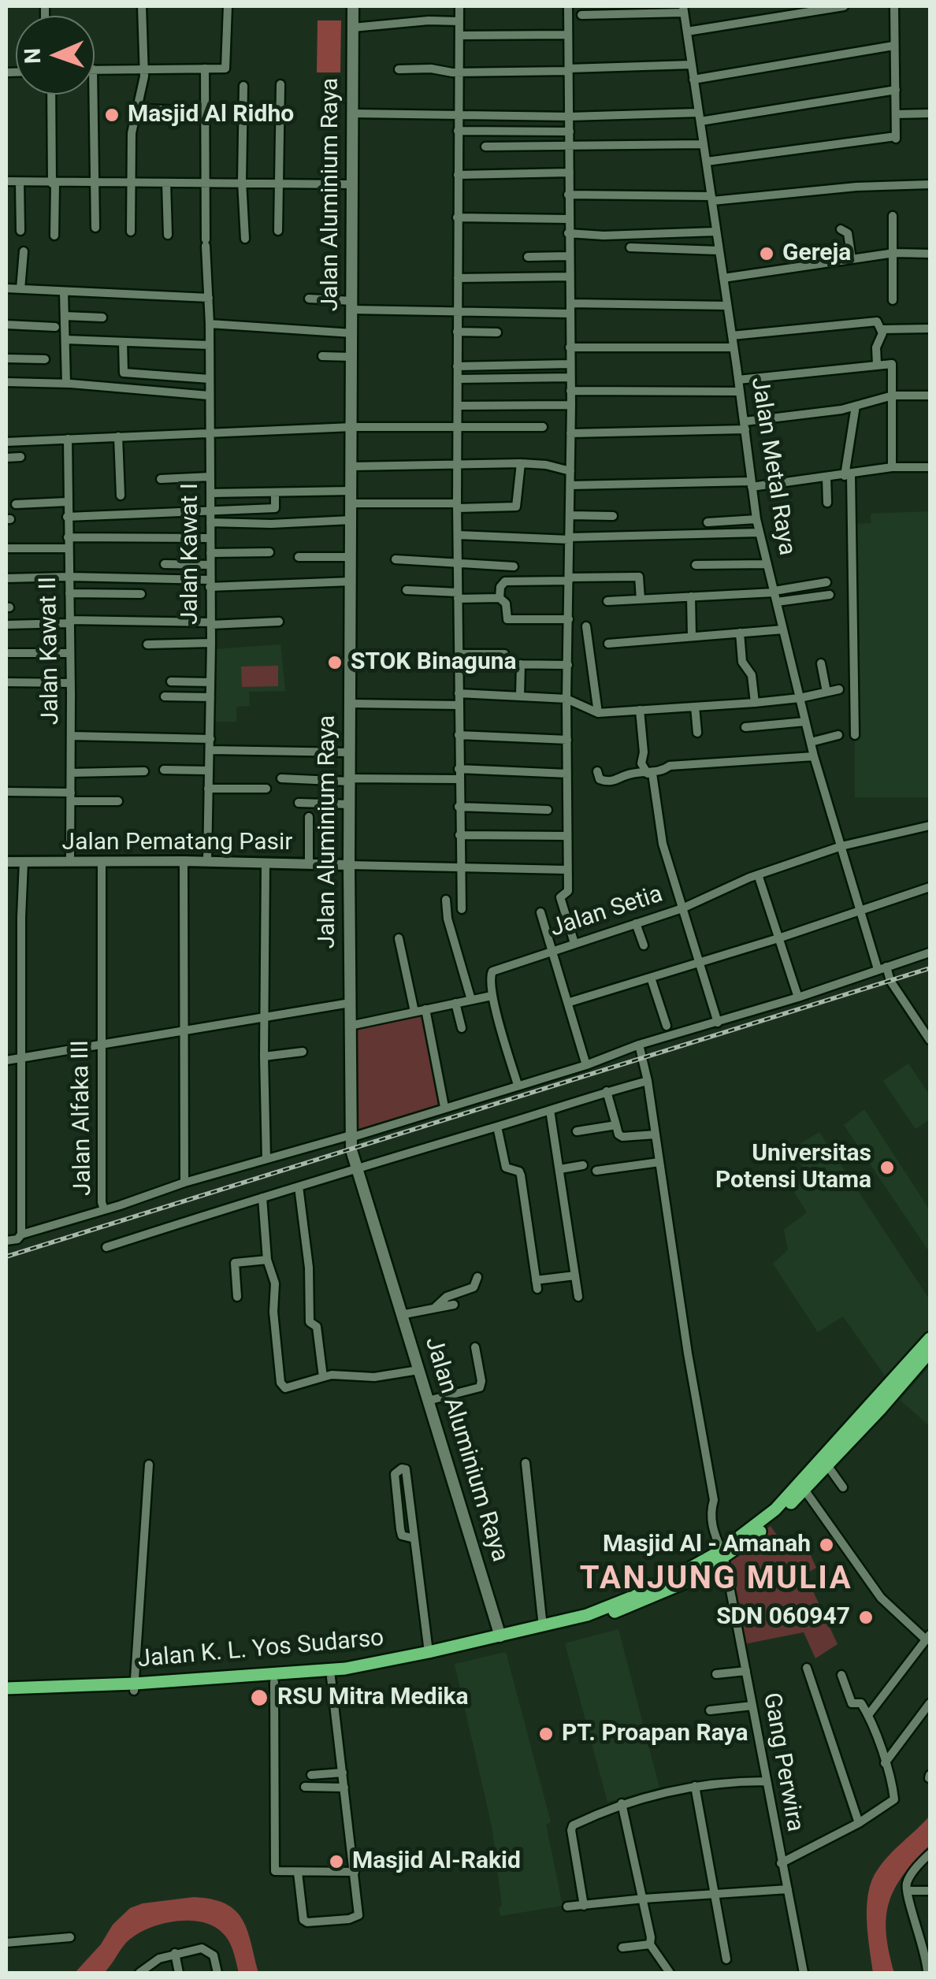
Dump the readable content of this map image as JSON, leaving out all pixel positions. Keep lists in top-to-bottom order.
{
  "streets": {
    "highway": ["Jalan K. L. Yos Sudarso"],
    "main road": ["Jalan Aluminium Raya"],
    "street": [
      "Jalan Metal Raya",
      "Jalan Kawat I",
      "Jalan Kawat II",
      "Jalan Pematang Pasir",
      "Jalan Setia",
      "Jalan Alfaka III",
      "Gang Perwira"
    ]
  },
  "crossings": [
    ["Jalan Aluminium Raya", "Jalan Pematang Pasir"],
    ["Jalan Aluminium Raya", "Jalan Alfaka III"],
    ["Jalan Aluminium Raya", "Jalan K. L. Yos Sudarso"],
    ["Jalan Metal Raya", "Jalan Setia"],
    ["Jalan Metal Raya", "Jalan Alfaka III"],
    ["Jalan Kawat I", "Jalan Pematang Pasir"],
    ["Jalan Kawat II", "Jalan Pematang Pasir"],
    ["Jalan Pematang Pasir", "Jalan Alfaka III"],
    ["Jalan Alfaka III", "Gang Perwira"],
    ["Jalan K. L. Yos Sudarso", "Gang Perwira"]
  ],
  "districts": ["TANJUNG MULIA"],
  "places": [
    "Masjid Al Ridho",
    "Gereja",
    "STOK Binaguna",
    "Universitas Potensi Utama",
    "Masjid Al - Amanah",
    "SDN 060947",
    "RSU Mitra Medika",
    "PT. Proapan Raya",
    "Masjid Al-Rakid"
  ],
  "north": "left"
}
